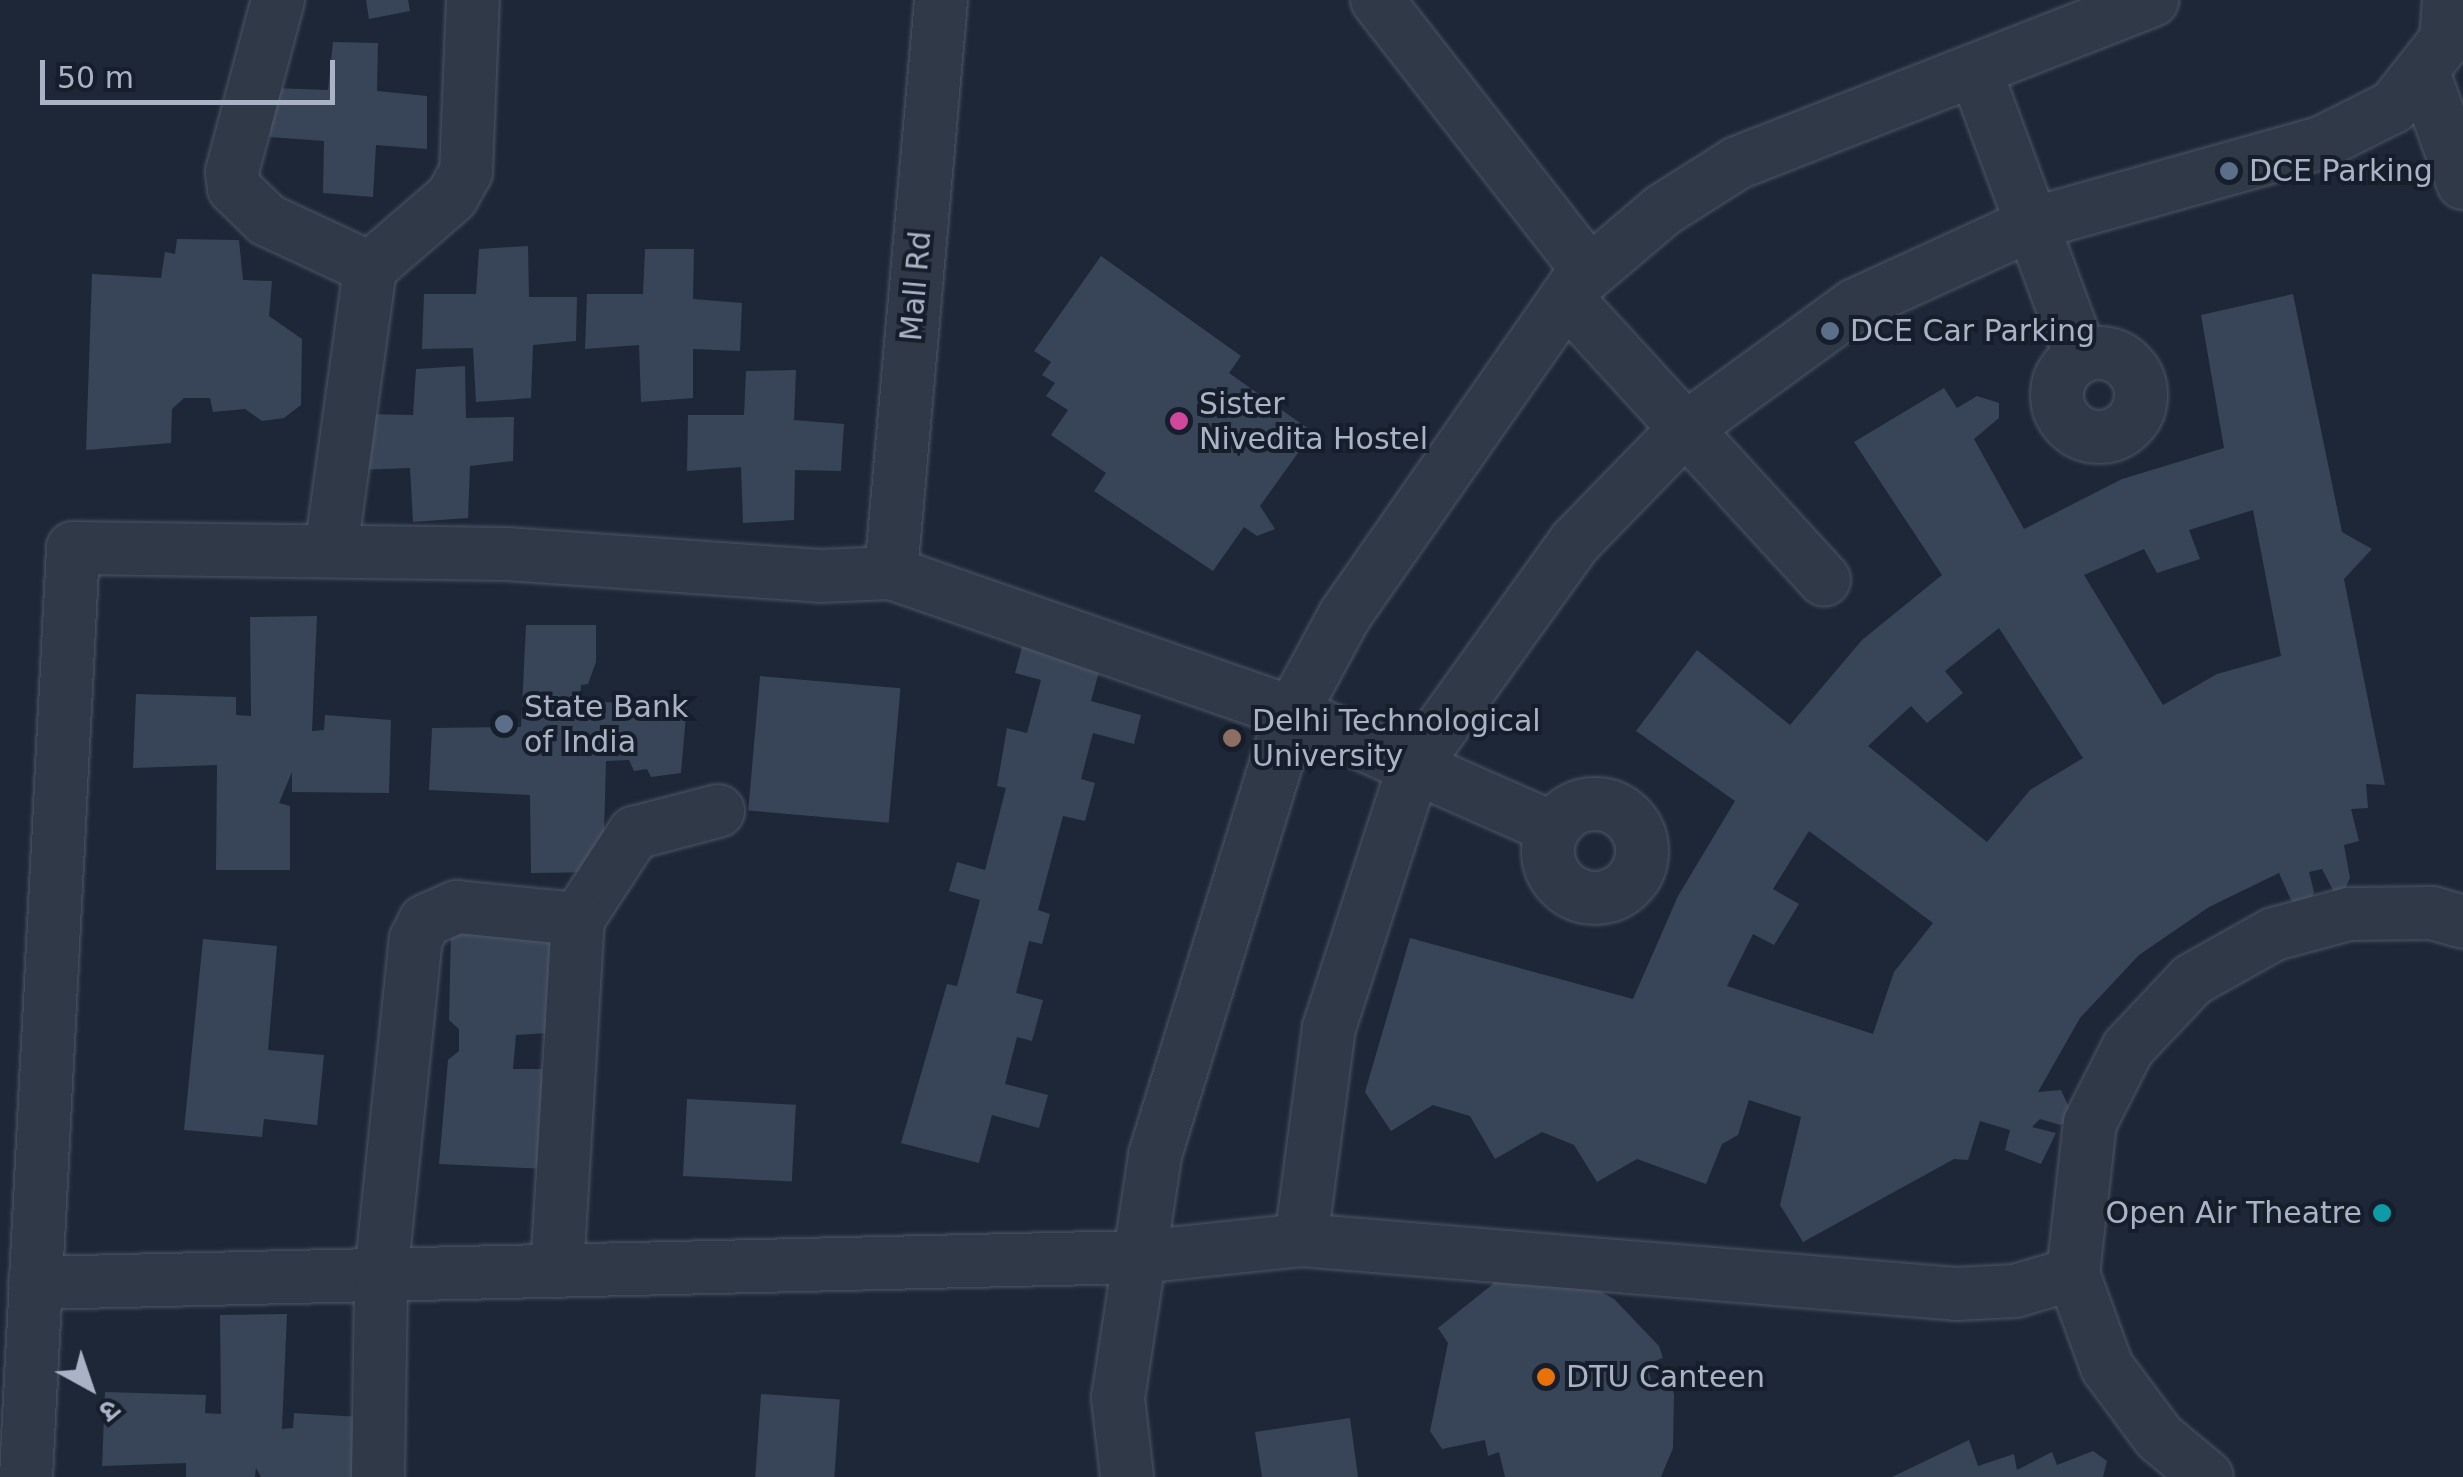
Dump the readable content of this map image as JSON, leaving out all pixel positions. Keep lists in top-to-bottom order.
{
  "streets": {
    "lane": ["Mall Rd"]
  },
  "places": [
    "DCE Parking",
    "DCE Car Parking",
    "Sister Nivedita Hostel",
    "State Bank of India",
    "Delhi Technological University",
    "Open Air Theatre",
    "DTU Canteen"
  ],
  "scale_bar": "50 m",
  "north": "bottom right"
}
